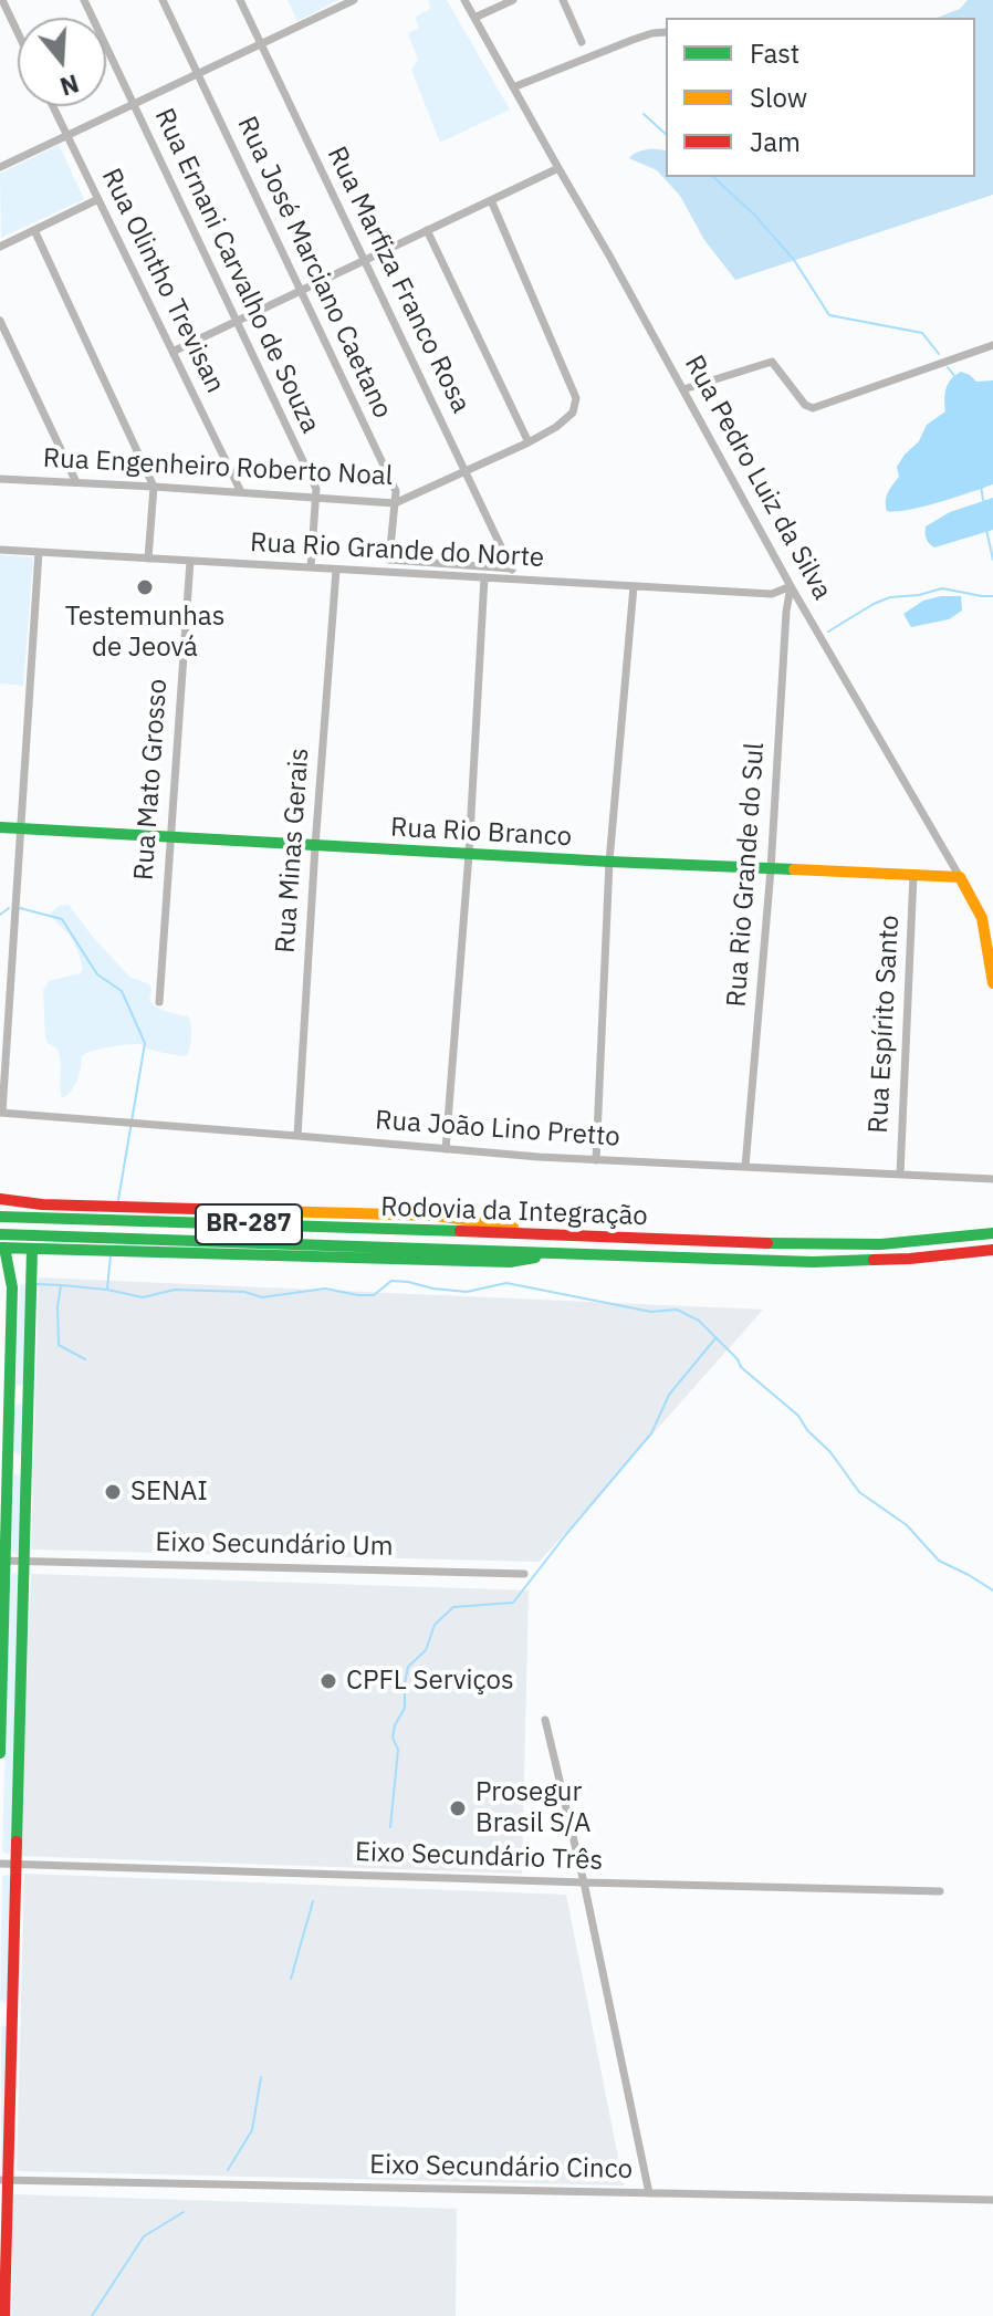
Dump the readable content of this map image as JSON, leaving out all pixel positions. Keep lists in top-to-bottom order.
{
  "streets": {
    "main road": [
      "Rua Pedro Luiz da Silva",
      "Rua Rio Branco",
      "Rodovia da Integração",
      "BR-287"
    ],
    "street": [
      "Rua José Marciano Caetano",
      "Rua Ernani Carvalho de Souza",
      "Rua Marfiza Franco Rosa",
      "Rua Olintho Trevisan",
      "Rua Engenheiro Roberto Noal",
      "Rua Rio Grande do Norte",
      "Rua Mato Grosso",
      "Rua Minas Gerais",
      "Rua Rio Grande do Sul",
      "Rua Espírito Santo",
      "Rua João Lino Pretto",
      "Eixo Secundário Um",
      "Eixo Secundário Três",
      "Eixo Secundário Cinco"
    ]
  },
  "crossings": [
    ["Rua José Marciano Caetano", "Rua Marfiza Franco Rosa"],
    ["Rua José Marciano Caetano", "Rua Engenheiro Roberto Noal"],
    ["Rua Ernani Carvalho de Souza", "Rua Engenheiro Roberto Noal"],
    ["Rua Ernani Carvalho de Souza", "Rua Rio Grande do Norte"],
    ["Rua Marfiza Franco Rosa", "Rua Engenheiro Roberto Noal"],
    ["Rua Marfiza Franco Rosa", "Rua Rio Grande do Norte"],
    ["Rua Olintho Trevisan", "Rua Engenheiro Roberto Noal"],
    ["Rua Pedro Luiz da Silva", "Rua Rio Grande do Norte"],
    ["Rua Pedro Luiz da Silva", "Rua Rio Branco"],
    ["Rua Pedro Luiz da Silva", "Rua Rio Grande do Sul"],
    ["Rua Rio Grande do Norte", "Rua Mato Grosso"],
    ["Rua Rio Grande do Norte", "Rua Minas Gerais"],
    ["Rua Rio Grande do Norte", "Rua Rio Grande do Sul"],
    ["Rua Mato Grosso", "Rua Rio Branco"],
    ["Rua Rio Branco", "Rua Minas Gerais"],
    ["Rua Rio Branco", "Rua Rio Grande do Sul"],
    ["Rua Rio Branco", "Rua Espírito Santo"],
    ["Rua Minas Gerais", "Rua João Lino Pretto"],
    ["Rua Rio Grande do Sul", "Rua João Lino Pretto"],
    ["Rua Espírito Santo", "Rua João Lino Pretto"],
    ["Rodovia da Integração", "BR-287"]
  ],
  "places": [
    "Testemunhas de Jeová",
    "SENAI",
    "CPFL Serviços",
    "Prosegur Brasil S/A"
  ],
  "legend": ["Fast", "Slow", "Jam"],
  "north": "bottom"
}
